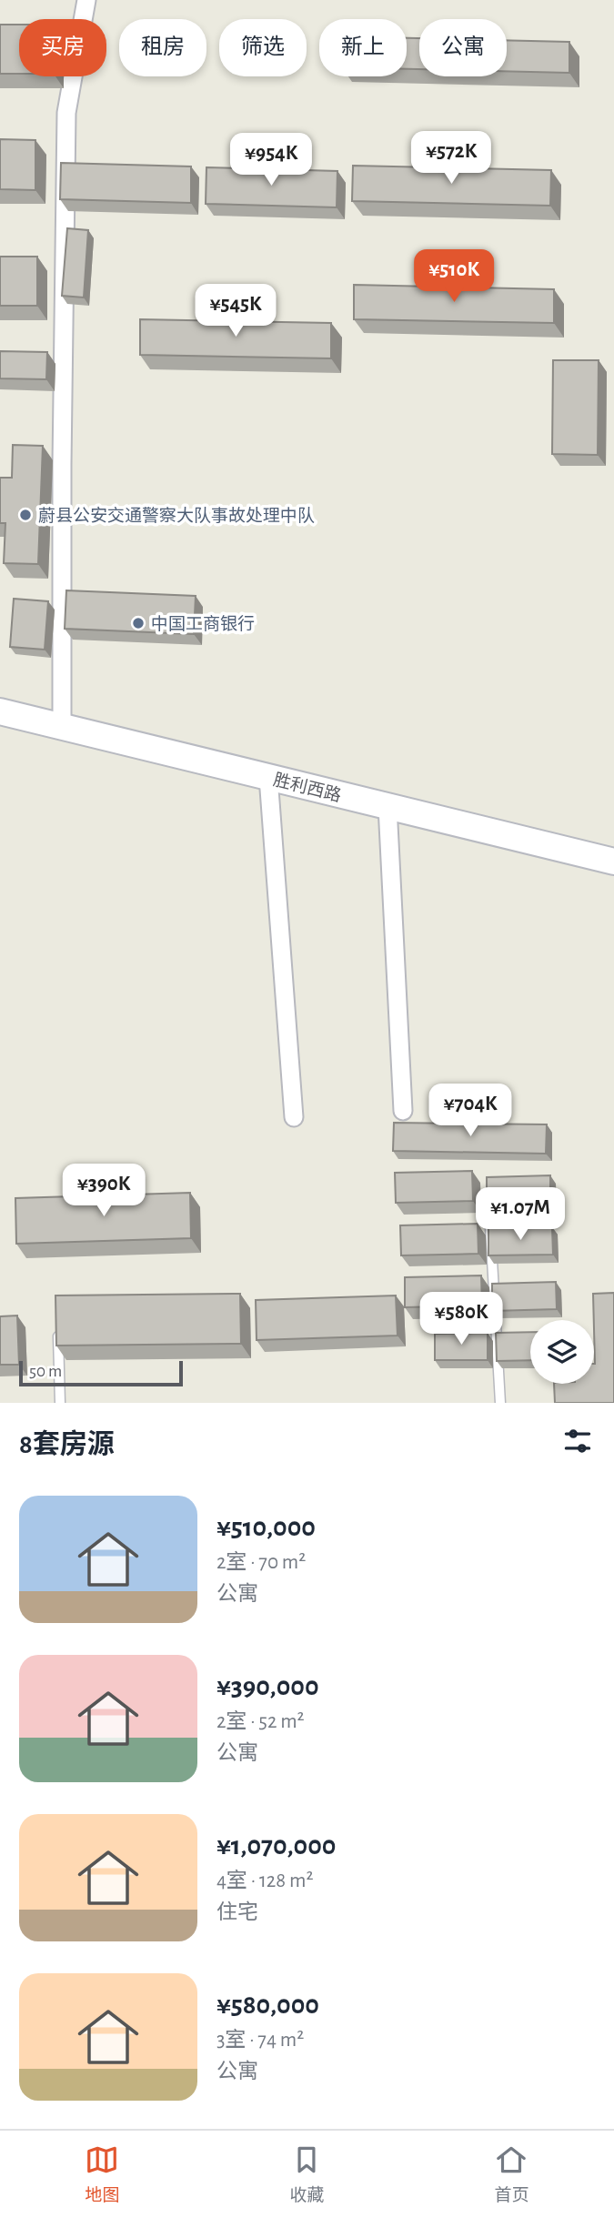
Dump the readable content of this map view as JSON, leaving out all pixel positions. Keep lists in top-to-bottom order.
{
  "streets": {
    "main road": ["胜利西路"]
  },
  "places": ["蔚县公安交通警察大队事故处理中队", "中国工商银行"],
  "scale_bar": "50 m",
  "page": {
    "chip": [
      "买房",
      "租房",
      "筛选",
      "新上",
      "公寓"
    ],
    "price": [
      "¥572K",
      "¥954K",
      "¥510K",
      "¥545K",
      "¥704K",
      "¥390K",
      "¥1.07M",
      "¥580K"
    ],
    "scale": "50 m",
    "heading": "8套房源",
    "list": [
      {
        "name": "¥510,000",
        "note": "2室 · 70 m² · 公寓"
      },
      {
        "name": "¥390,000",
        "note": "2室 · 52 m² · 公寓"
      },
      {
        "name": "¥1,070,000",
        "note": "4室 · 128 m² · 住宅"
      },
      {
        "name": "¥580,000",
        "note": "3室 · 74 m² · 公寓"
      }
    ],
    "tabs": ["地图", "收藏", "首页"]
  }
}
